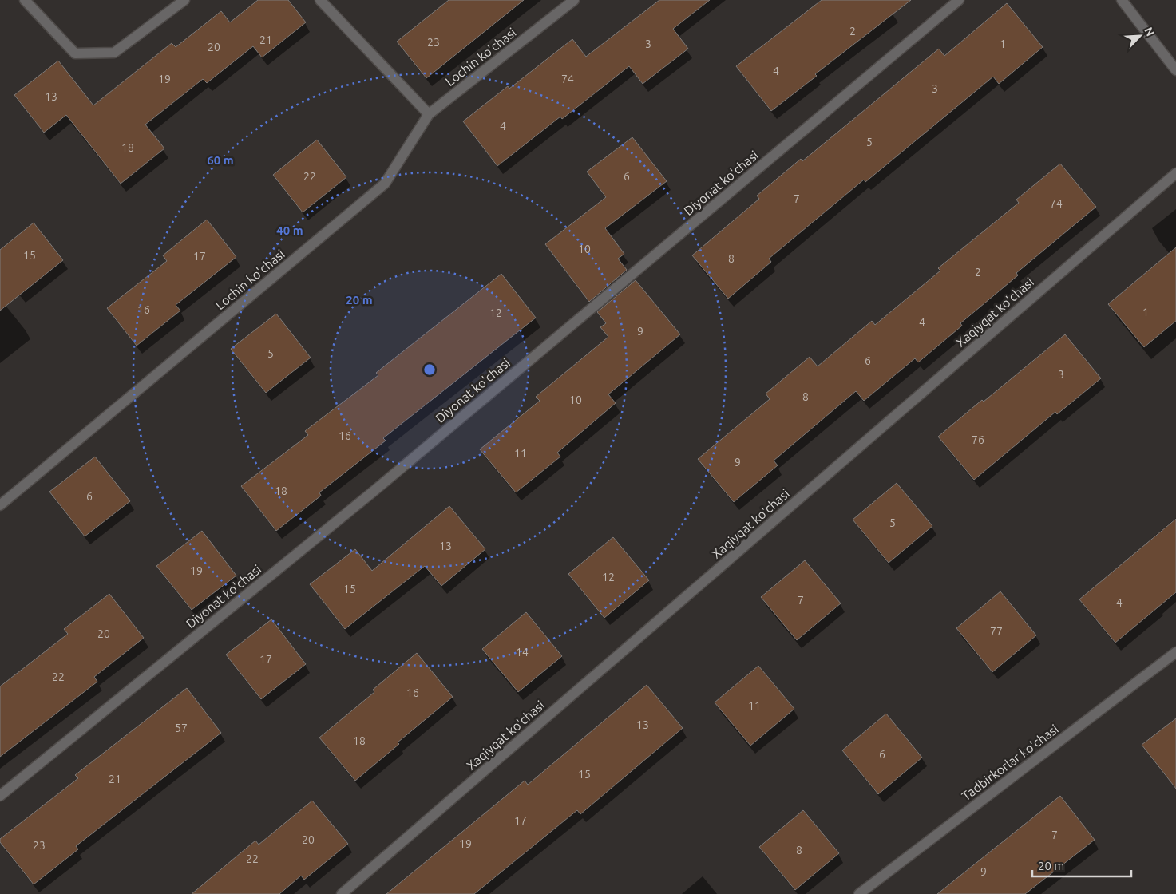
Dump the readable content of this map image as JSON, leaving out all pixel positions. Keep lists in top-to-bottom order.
{
  "streets": {
    "street": [
      "Lochin ko'chasi",
      "Diyonat ko'chasi",
      "Xaqiyqat ko'chasi",
      "Tadbirkorlar ko'chasi"
    ]
  },
  "house_numbers": [
    "2",
    "21",
    "23",
    "3",
    "1",
    "20",
    "4",
    "19",
    "74",
    "3",
    "13",
    "4",
    "5",
    "18",
    "22",
    "6",
    "7",
    "74",
    "10",
    "15",
    "17",
    "8",
    "2",
    "16",
    "1",
    "12",
    "4",
    "9",
    "5",
    "6",
    "3",
    "8",
    "10",
    "16",
    "76",
    "11",
    "9",
    "18",
    "6",
    "5",
    "13",
    "19",
    "12",
    "15",
    "7",
    "4",
    "77",
    "20",
    "14",
    "17",
    "22",
    "16",
    "11",
    "13",
    "57",
    "18",
    "6",
    "15",
    "21",
    "17",
    "7",
    "20",
    "19",
    "23",
    "8",
    "22",
    "9"
  ],
  "scale_bar": "20 m",
  "north": "top right",
  "rings": ["60 m", "40 m", "20 m"]
}
